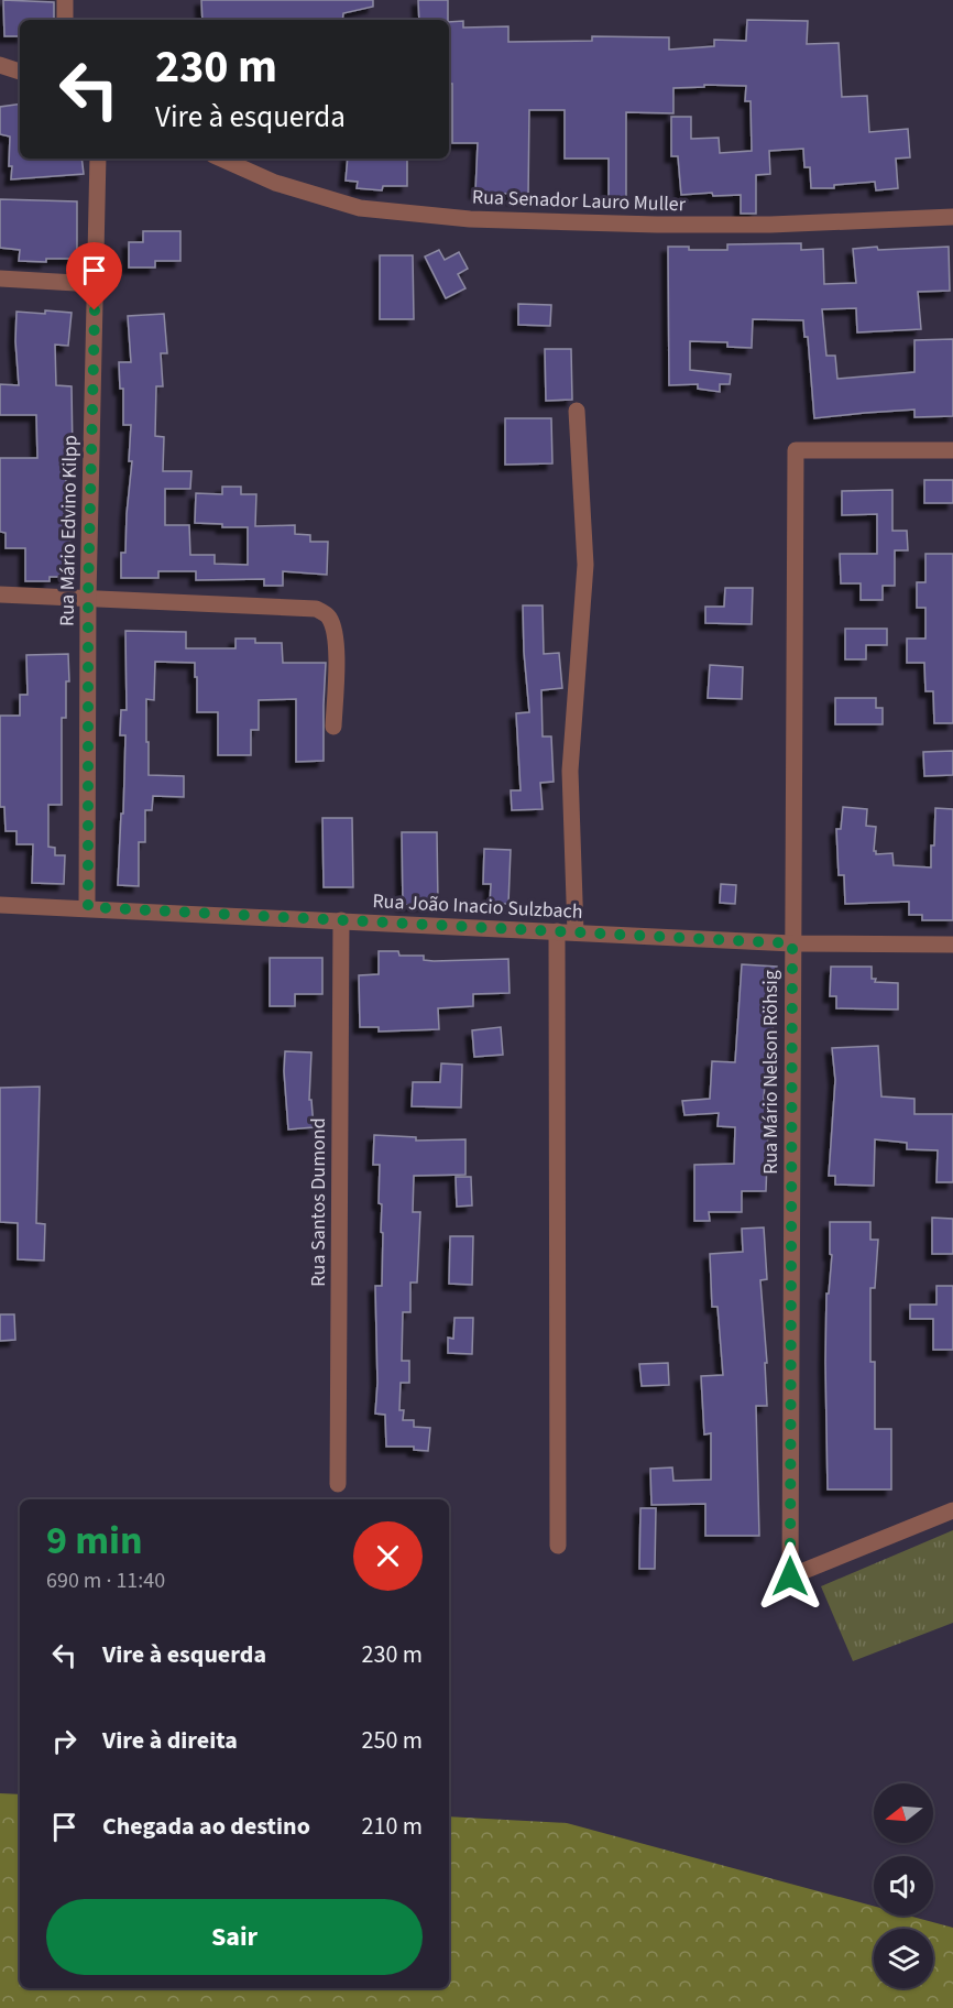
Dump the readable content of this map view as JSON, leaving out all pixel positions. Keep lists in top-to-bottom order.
{
  "streets": {
    "street": [
      "Rua Senador Lauro Muller",
      "Rua Mário Edvino Kilpp",
      "Rua João Inacio Sulzbach",
      "Rua Mário Nelson Röhsig",
      "Rua Santos Dumond"
    ]
  },
  "crossings": [
    ["Rua Mário Edvino Kilpp", "Rua João Inacio Sulzbach"],
    ["Rua João Inacio Sulzbach", "Rua Mário Nelson Röhsig"],
    ["Rua João Inacio Sulzbach", "Rua Santos Dumond"]
  ],
  "north": "left",
  "page": {
    "turn": ["230 m", "Vire à esquerda"],
    "heading": ["9 min", "690 m · 11:40"],
    "list": [
      {
        "name": "Vire à esquerda",
        "value": "230 m"
      },
      {
        "name": "Vire à direita",
        "value": "250 m"
      },
      {
        "name": "Chegada ao destino",
        "value": "210 m"
      }
    ],
    "buttons": "Sair"
  }
}
